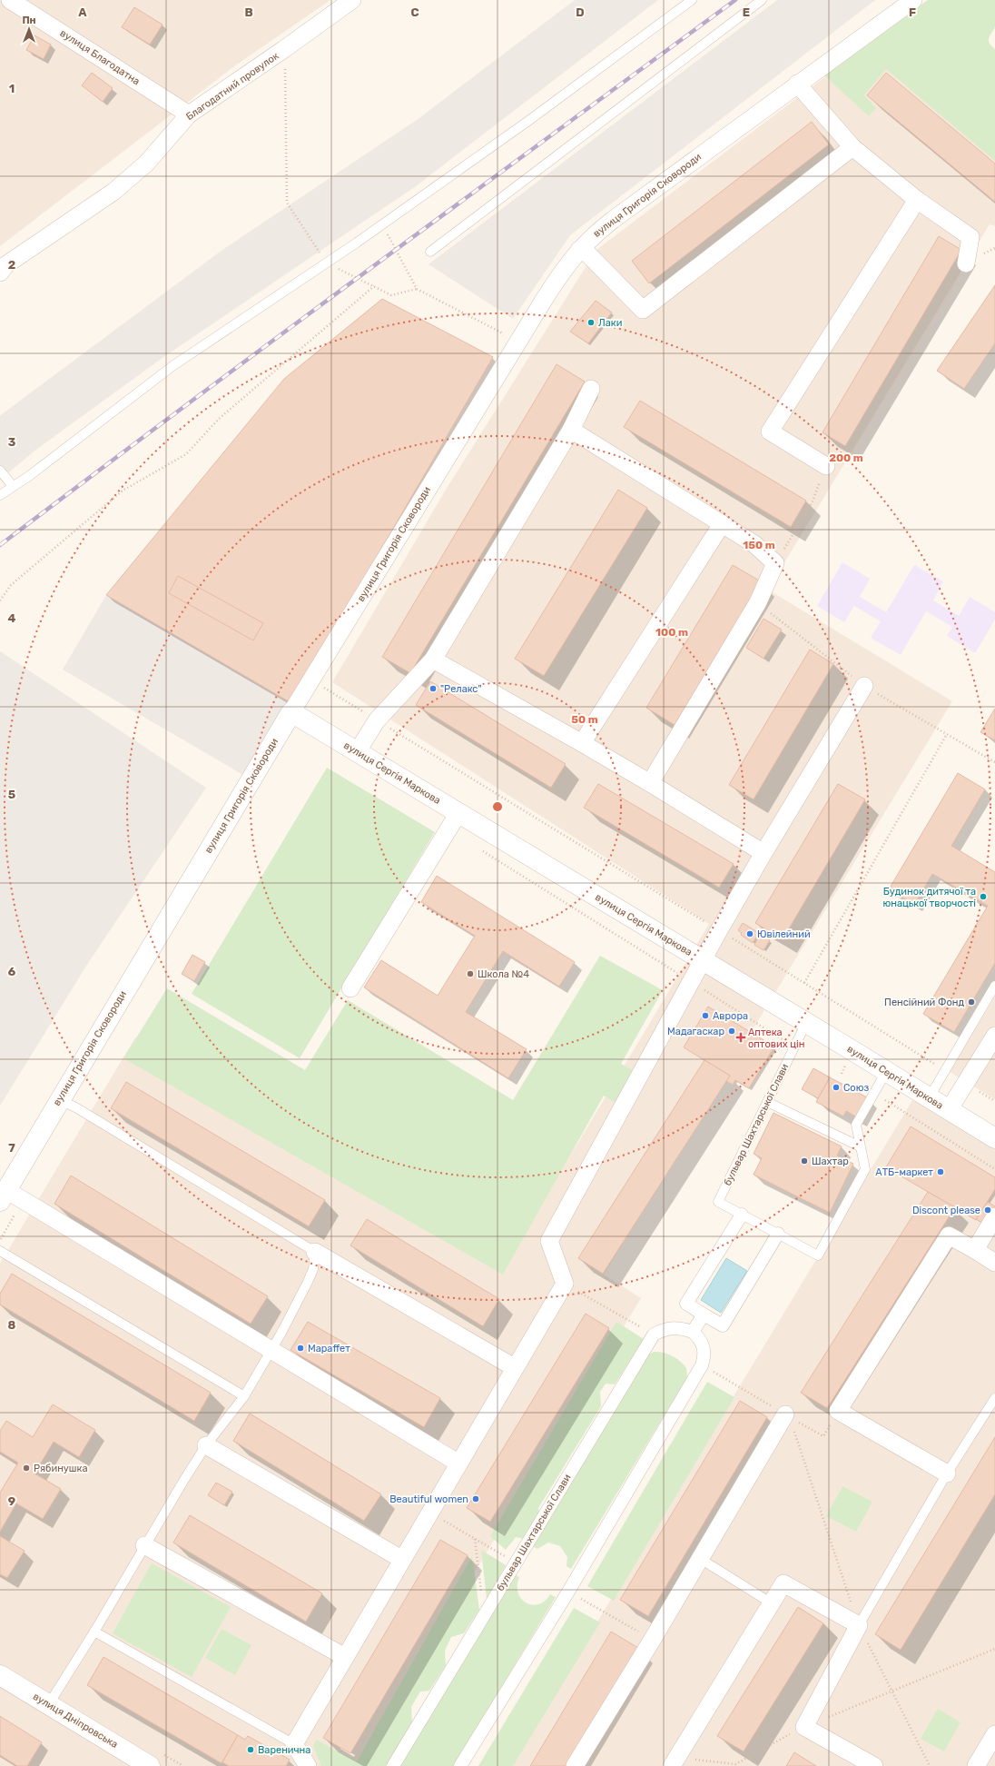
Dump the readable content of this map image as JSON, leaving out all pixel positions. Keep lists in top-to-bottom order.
{
  "streets": {
    "street": [
      "вулиця Благодатна",
      "Благодатний провулок",
      "вулиця Григорія Сковороди",
      "вулиця Сергія Маркова",
      "бульвар Шахтарської Слави",
      "вулиця Дніпровська"
    ]
  },
  "crossings": [
    ["вулиця Благодатна", "Благодатний провулок"],
    ["вулиця Григорія Сковороди", "вулиця Сергія Маркова"],
    ["вулиця Сергія Маркова", "бульвар Шахтарської Слави"]
  ],
  "places": {
    "other": [
      "Лаки",
      "\"Релакс\"",
      "Будинок дитячої та юнацької творчості",
      "Ювілейний",
      "Школа №4",
      "Пенсійний Фонд",
      "Аврора",
      "Мадагаскар",
      "Союз",
      "Шахтар",
      "АТБ-маркет",
      "Discont please",
      "Мараffет",
      "Рябинушка",
      "Beautiful women",
      "Варенична"
    ],
    "health": ["Аптека оптових цін"]
  },
  "north": "top",
  "grid": {
    "columns": [
      "A",
      "B",
      "C",
      "D",
      "E",
      "F"
    ],
    "rows": [
      "1",
      "2",
      "3",
      "4",
      "5",
      "6",
      "7",
      "8",
      "9"
    ]
  },
  "rings": [
    "200 m",
    "150 m",
    "100 m",
    "50 m"
  ]
}
